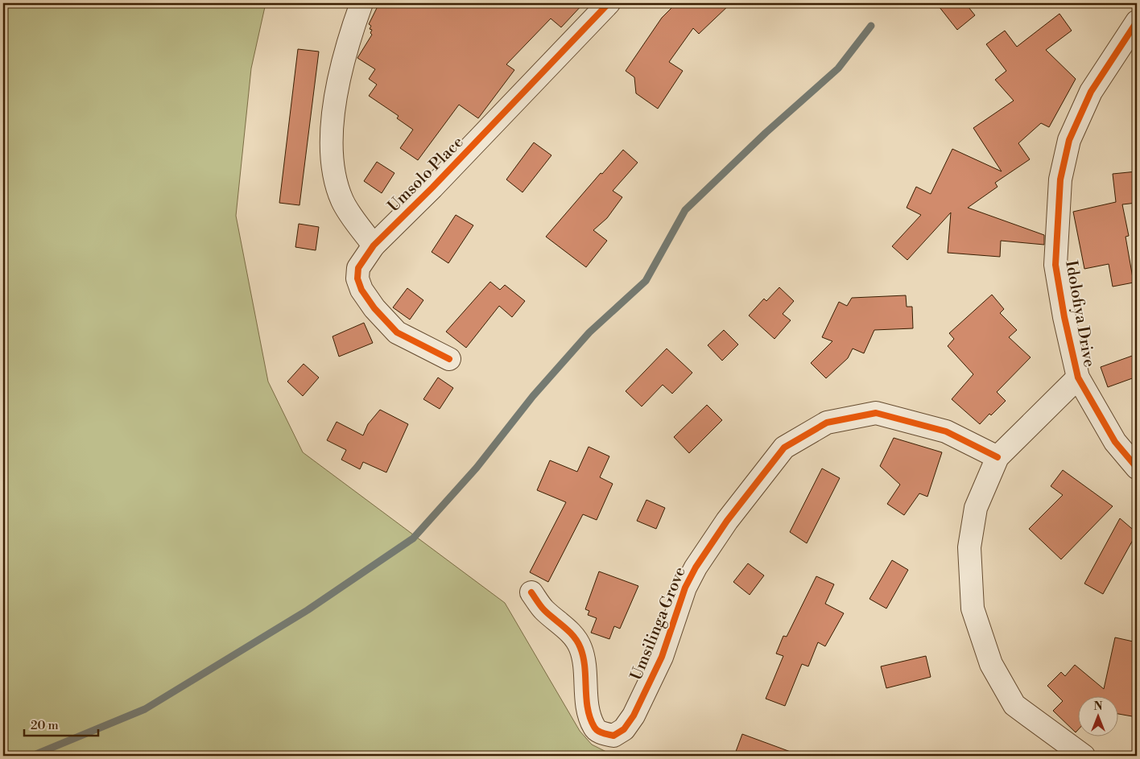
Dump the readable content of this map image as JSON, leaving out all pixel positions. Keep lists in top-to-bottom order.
{
  "streets": {
    "street": ["Umsolo Place", "Idolofiya Drive", "Umsilinga Grove"]
  },
  "scale_bar": "20 m",
  "north": "top"
}
